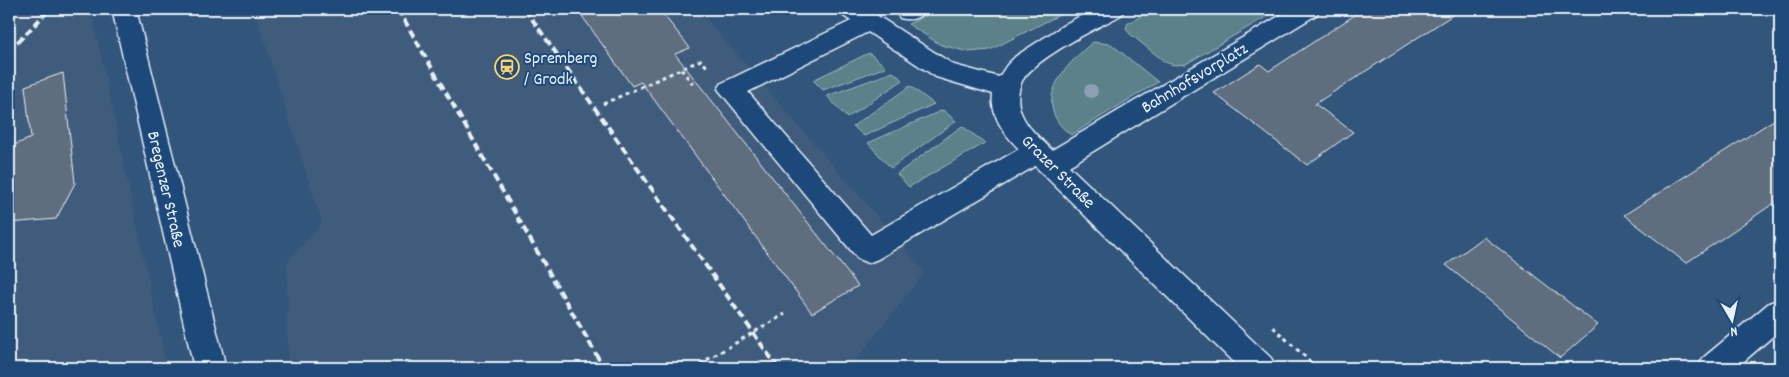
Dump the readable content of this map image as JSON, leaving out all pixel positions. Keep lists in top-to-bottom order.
{
  "streets": {
    "street": ["Bahnhofsvorplatz", "Grazer Straße", "Bregenzer Straße"]
  },
  "crossings": [
    ["Bahnhofsvorplatz", "Grazer Straße"]
  ],
  "places": {
    "station": ["Spremberg / Grodk"]
  },
  "north": "bottom"
}
